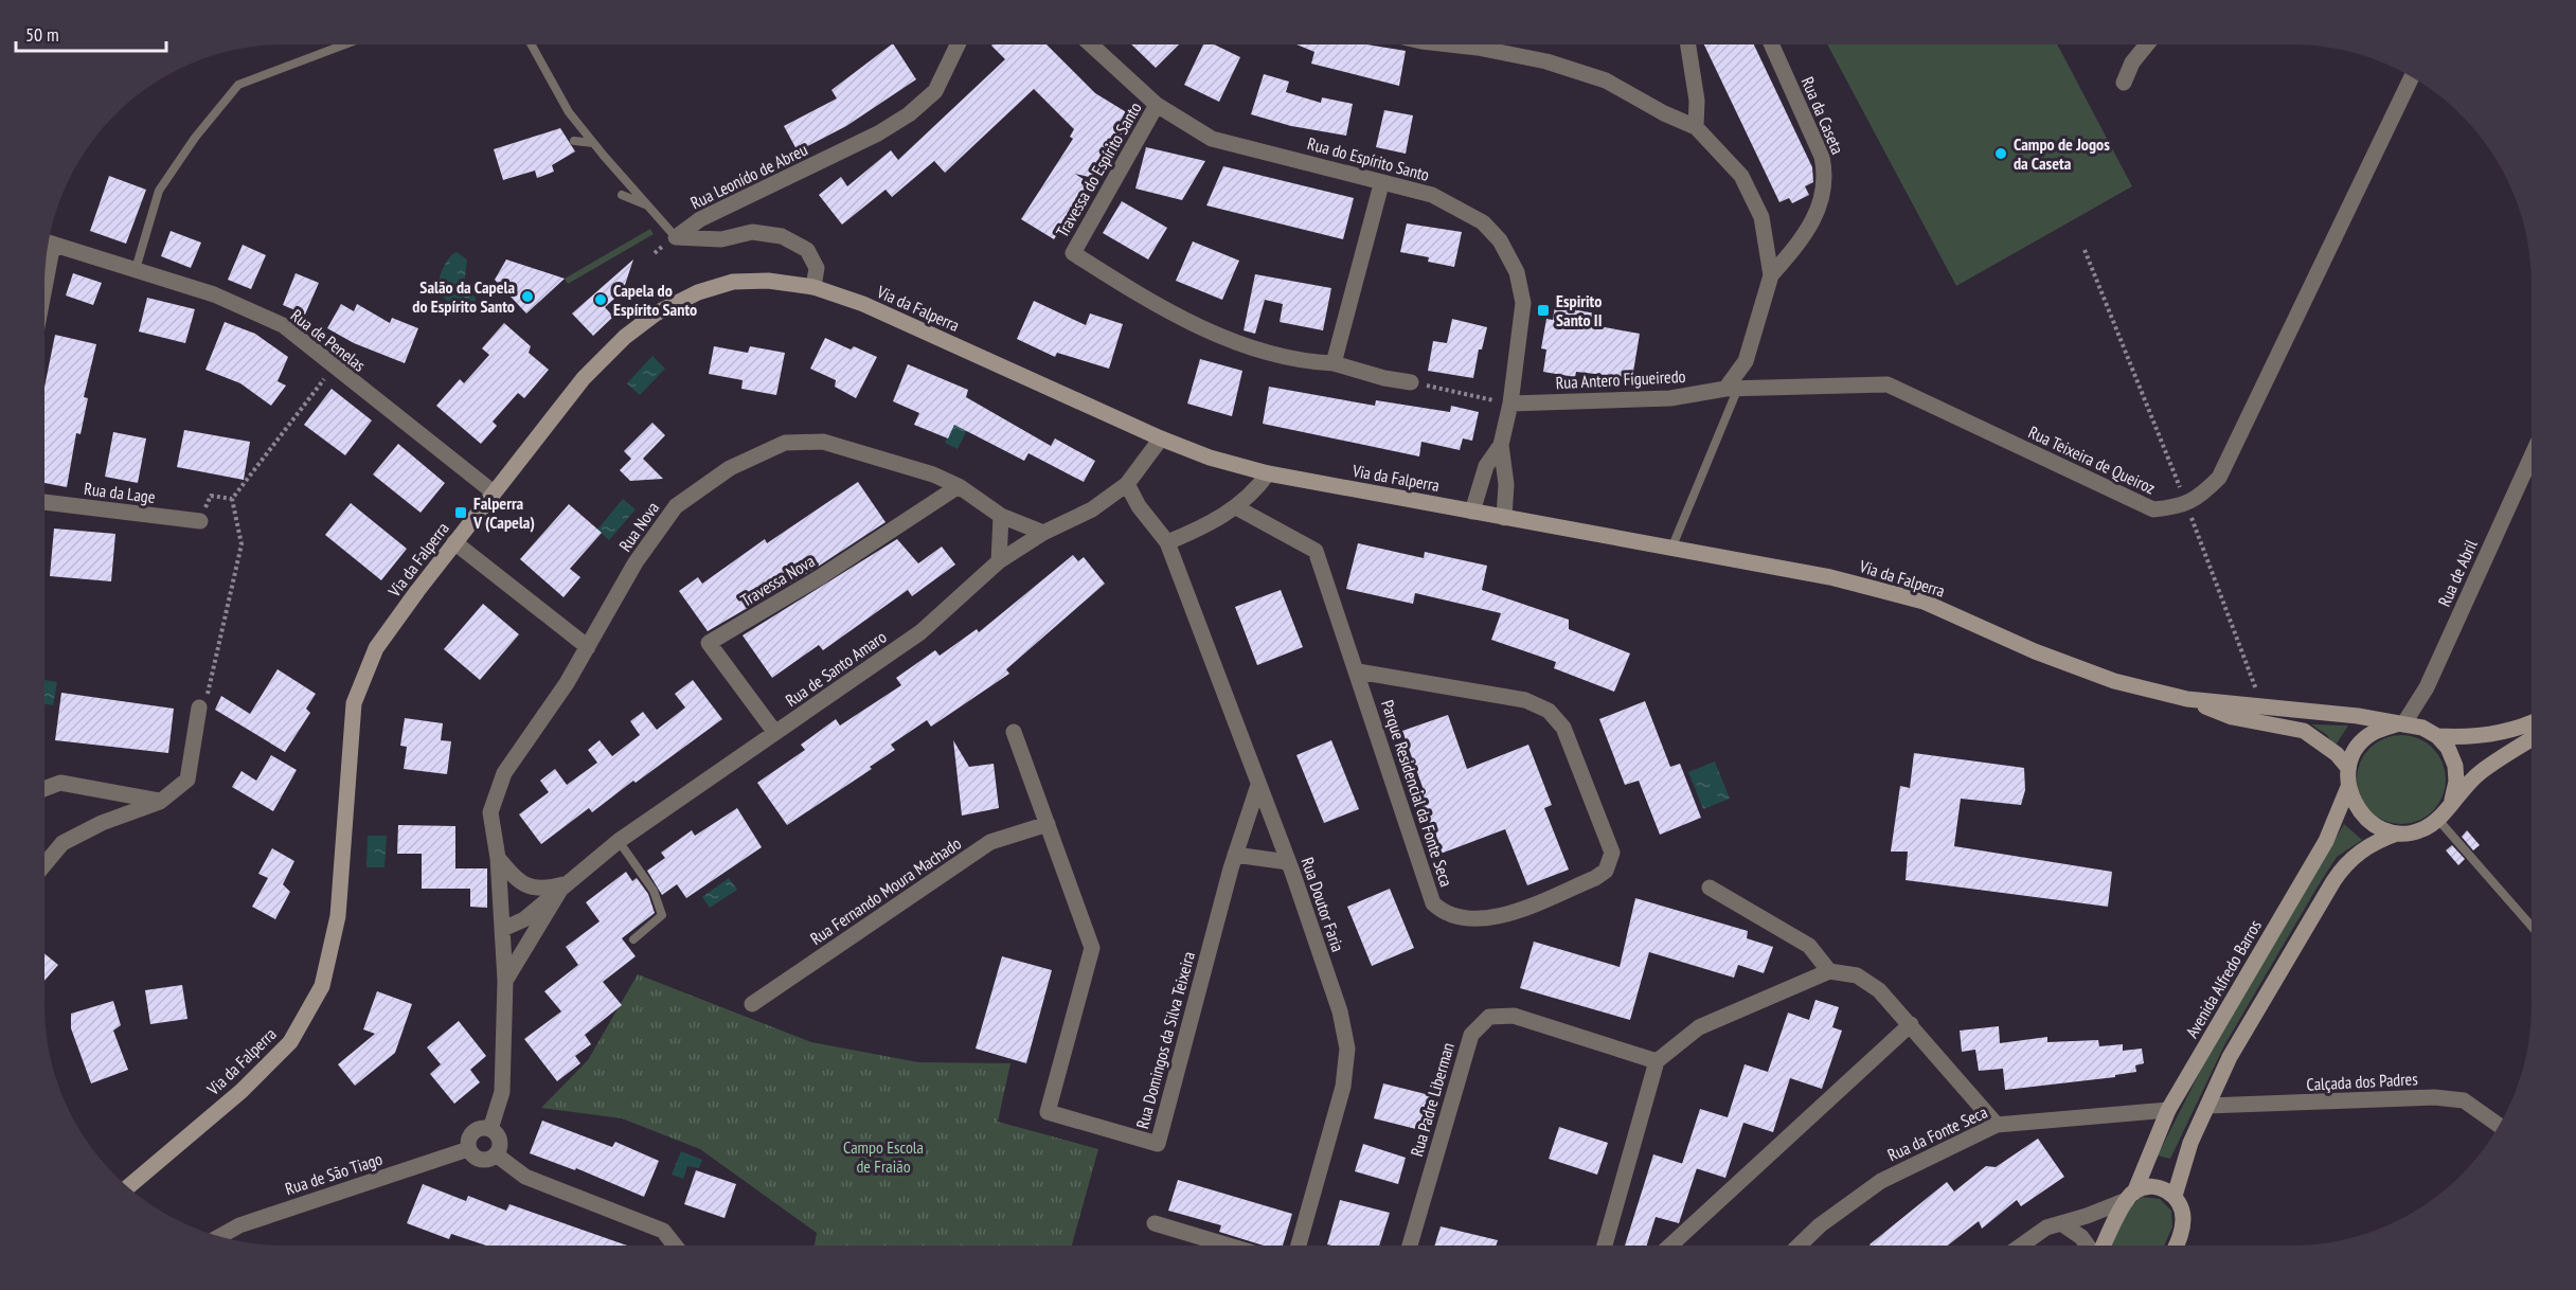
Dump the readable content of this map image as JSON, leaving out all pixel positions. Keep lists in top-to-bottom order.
{
  "streets": {
    "main road": ["Via da Falperra", "Avenida Alfredo Barros"],
    "street": [
      "Rua da Caseta",
      "Rua do Espírito Santo",
      "Travessa do Espírito Santo",
      "Rua Leonído de Abreu",
      "Rua de Penelas",
      "Rua Antero Figueiredo",
      "Rua Teixeira de Queiroz",
      "Rua da Lage",
      "Rua Nova",
      "Rua de Abril",
      "Travessa Nova",
      "Rua de Santo Amaro",
      "Parque Residencial da Fonte Seca",
      "Rua Fernando Moura Machado",
      "Rua Doutor Faria",
      "Rua Domingos da Silva Teixeira",
      "Calçada dos Padres",
      "Rua Padre Liberman",
      "Rua da Fonte Seca",
      "Rua de São Tiago"
    ]
  },
  "crossings": [
    ["Rua do Espírito Santo", "Travessa do Espírito Santo"],
    ["Rua do Espírito Santo", "Rua Antero Figueiredo"],
    ["Rua Leonído de Abreu", "Via da Falperra"],
    ["Via da Falperra", "Rua de Penelas"],
    ["Via da Falperra", "Rua de Abril"],
    ["Via da Falperra", "Rua de Santo Amaro"],
    ["Via da Falperra", "Avenida Alfredo Barros"],
    ["Rua Antero Figueiredo", "Rua Teixeira de Queiroz"],
    ["Rua Nova", "Travessa Nova"],
    ["Rua Nova", "Rua de Santo Amaro"],
    ["Rua de Abril", "Avenida Alfredo Barros"],
    ["Travessa Nova", "Rua de Santo Amaro"],
    ["Rua de Santo Amaro", "Rua Doutor Faria"],
    ["Rua Fernando Moura Machado", "Rua Domingos da Silva Teixeira"],
    ["Rua Doutor Faria", "Rua Domingos da Silva Teixeira"],
    ["Avenida Alfredo Barros", "Rua da Fonte Seca"]
  ],
  "parks": ["Campo Escola de Fraião"],
  "places": {
    "other": ["Campo de Jogos da Caseta", "Salão da Capela do Espírito Santo", "Capela do Espírito Santo"],
    "transit": ["Espirito Santo II", "Falperra V (Capela)"]
  },
  "scale_bar": "50 m"
}
